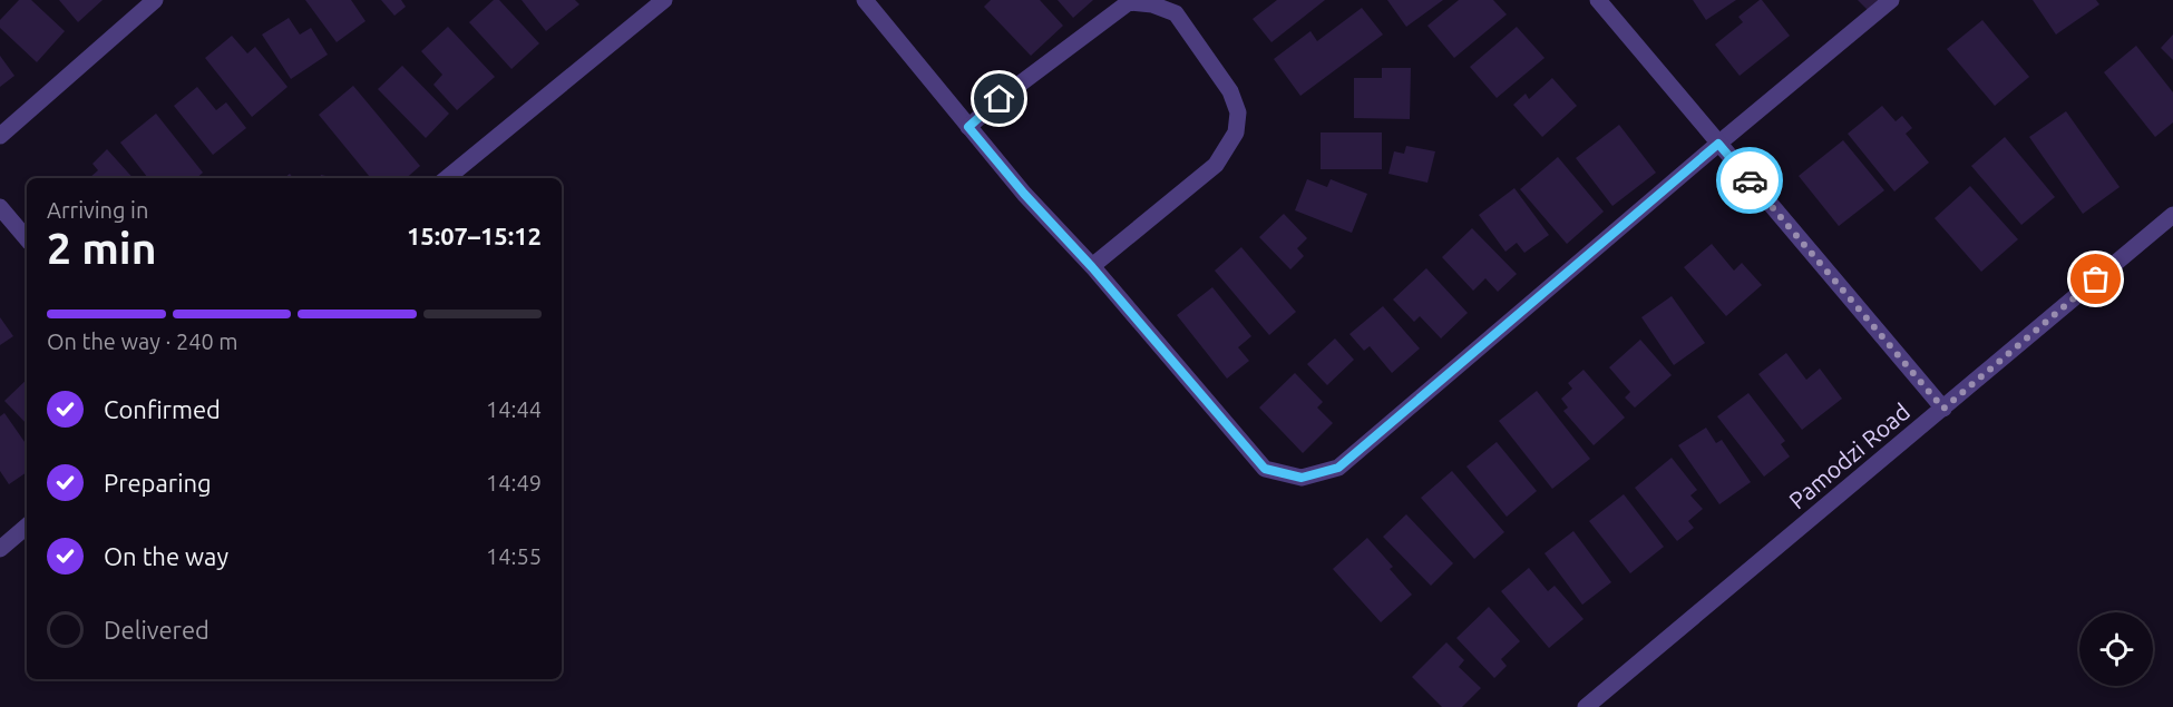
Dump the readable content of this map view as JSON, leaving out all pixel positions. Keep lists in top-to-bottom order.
{
  "streets": {
    "street": ["Pamodzi Road"]
  },
  "page": {
    "heading": ["2 min", "Arriving in", "15:07–15:12"],
    "bar": "On the way · 240 m",
    "list": [
      ["Confirmed", "14:44"],
      ["Preparing", "14:49"],
      ["On the way", "14:55"],
      "Delivered"
    ]
  }
}
